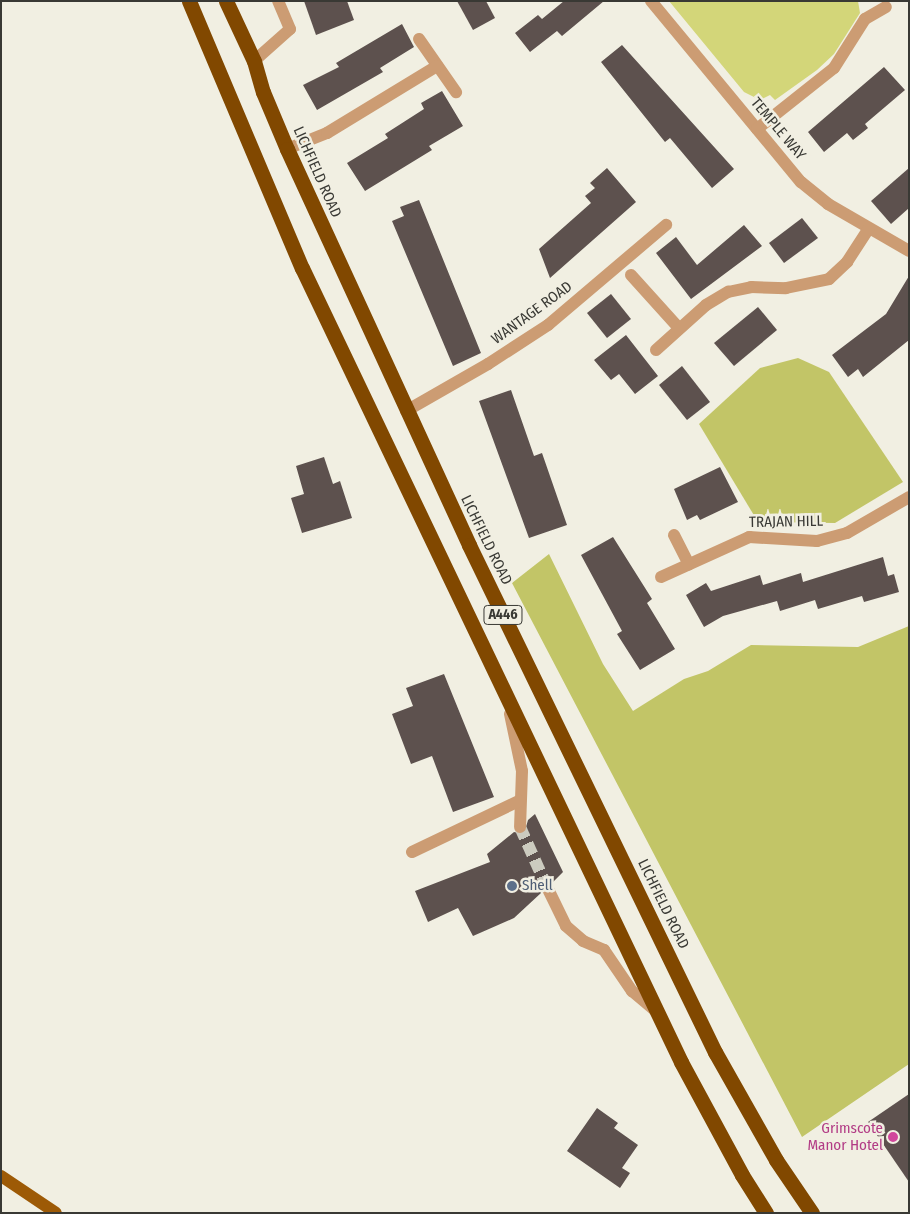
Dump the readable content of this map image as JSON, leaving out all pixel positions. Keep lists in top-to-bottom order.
{
  "streets": {
    "highway": ["LICHFIELD ROAD", "A446"],
    "street": ["TEMPLE WAY", "WANTAGE ROAD", "TRAJAN HILL"]
  },
  "crossings": [
    ["LICHFIELD ROAD", "WANTAGE ROAD"]
  ],
  "places": ["Shell", "Grimscote Manor Hotel"]
}
